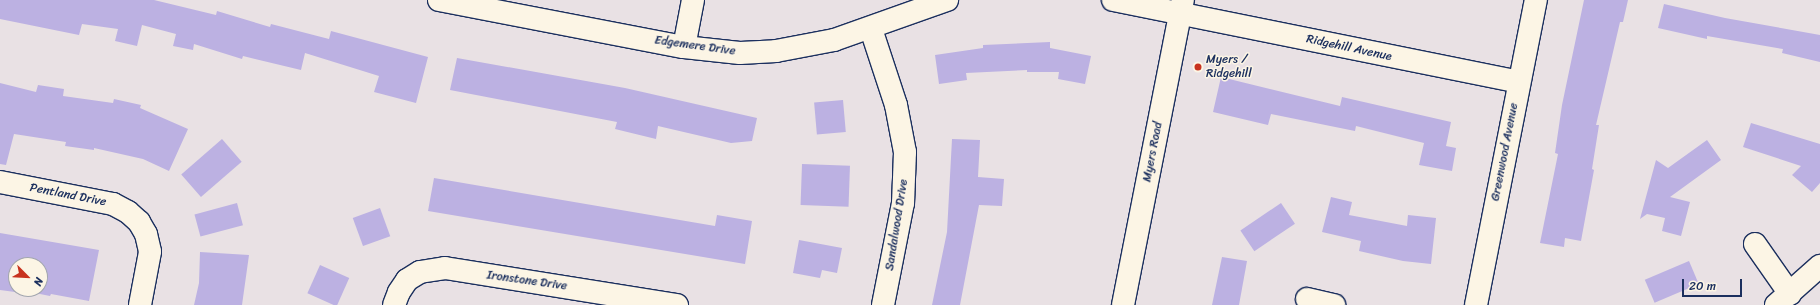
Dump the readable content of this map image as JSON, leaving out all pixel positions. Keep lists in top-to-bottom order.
{
  "streets": {
    "street": [
      "Edgemere Drive",
      "Ridgehill Avenue",
      "Myers Road",
      "Greenwood Avenue",
      "Pentland Drive",
      "Sandalwood Drive",
      "Ironstone Drive"
    ]
  },
  "crossings": [
    ["Edgemere Drive", "Sandalwood Drive"],
    ["Ridgehill Avenue", "Myers Road"],
    ["Ridgehill Avenue", "Greenwood Avenue"]
  ],
  "places": ["Myers / Ridgehill"],
  "scale_bar": "20 m",
  "north": "bottom right"
}
